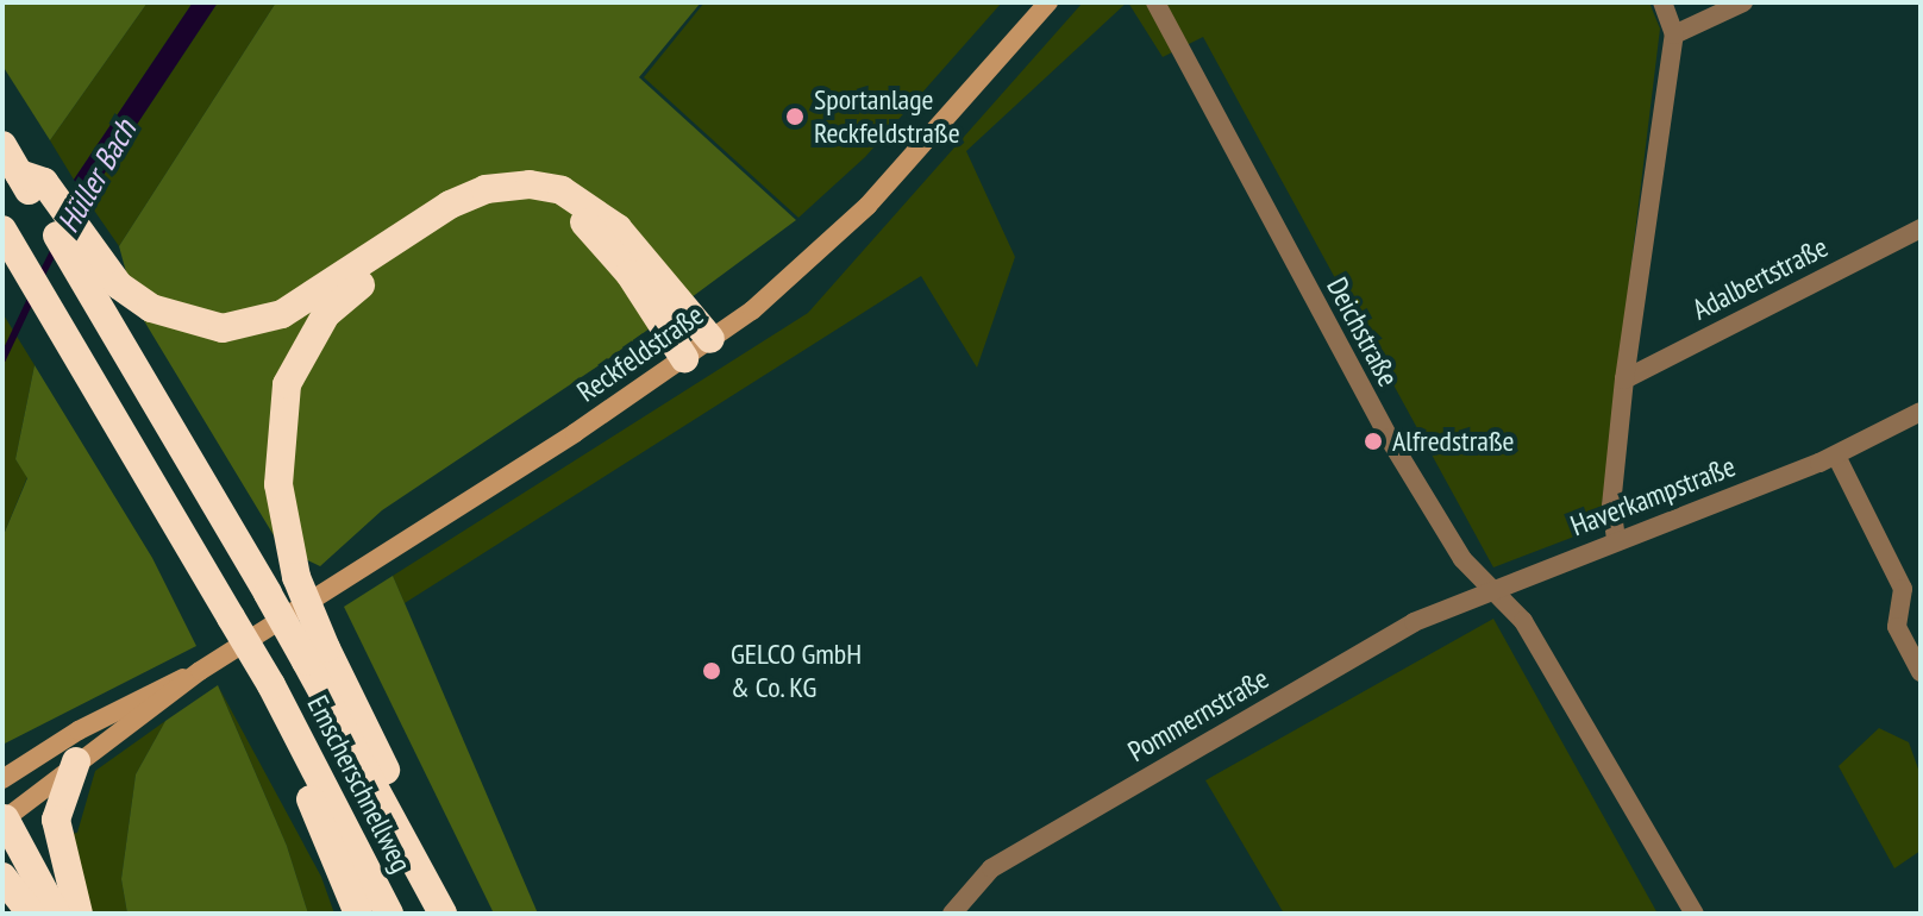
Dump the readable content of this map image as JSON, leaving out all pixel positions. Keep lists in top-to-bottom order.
{
  "streets": {
    "highway": ["Emscherschnellweg"],
    "street": [
      "Adalbertstraße",
      "Deichstraße",
      "Reckfeldstraße",
      "Haverkampstraße",
      "Pommernstraße"
    ]
  },
  "crossings": [
    ["Deichstraße", "Haverkampstraße"],
    ["Deichstraße", "Pommernstraße"],
    ["Haverkampstraße", "Pommernstraße"]
  ],
  "water": ["Hüller Bach"],
  "places": ["Sportanlage Reckfeldstraße", "Alfredstraße", "GELCO GmbH & Co. KG"]
}
